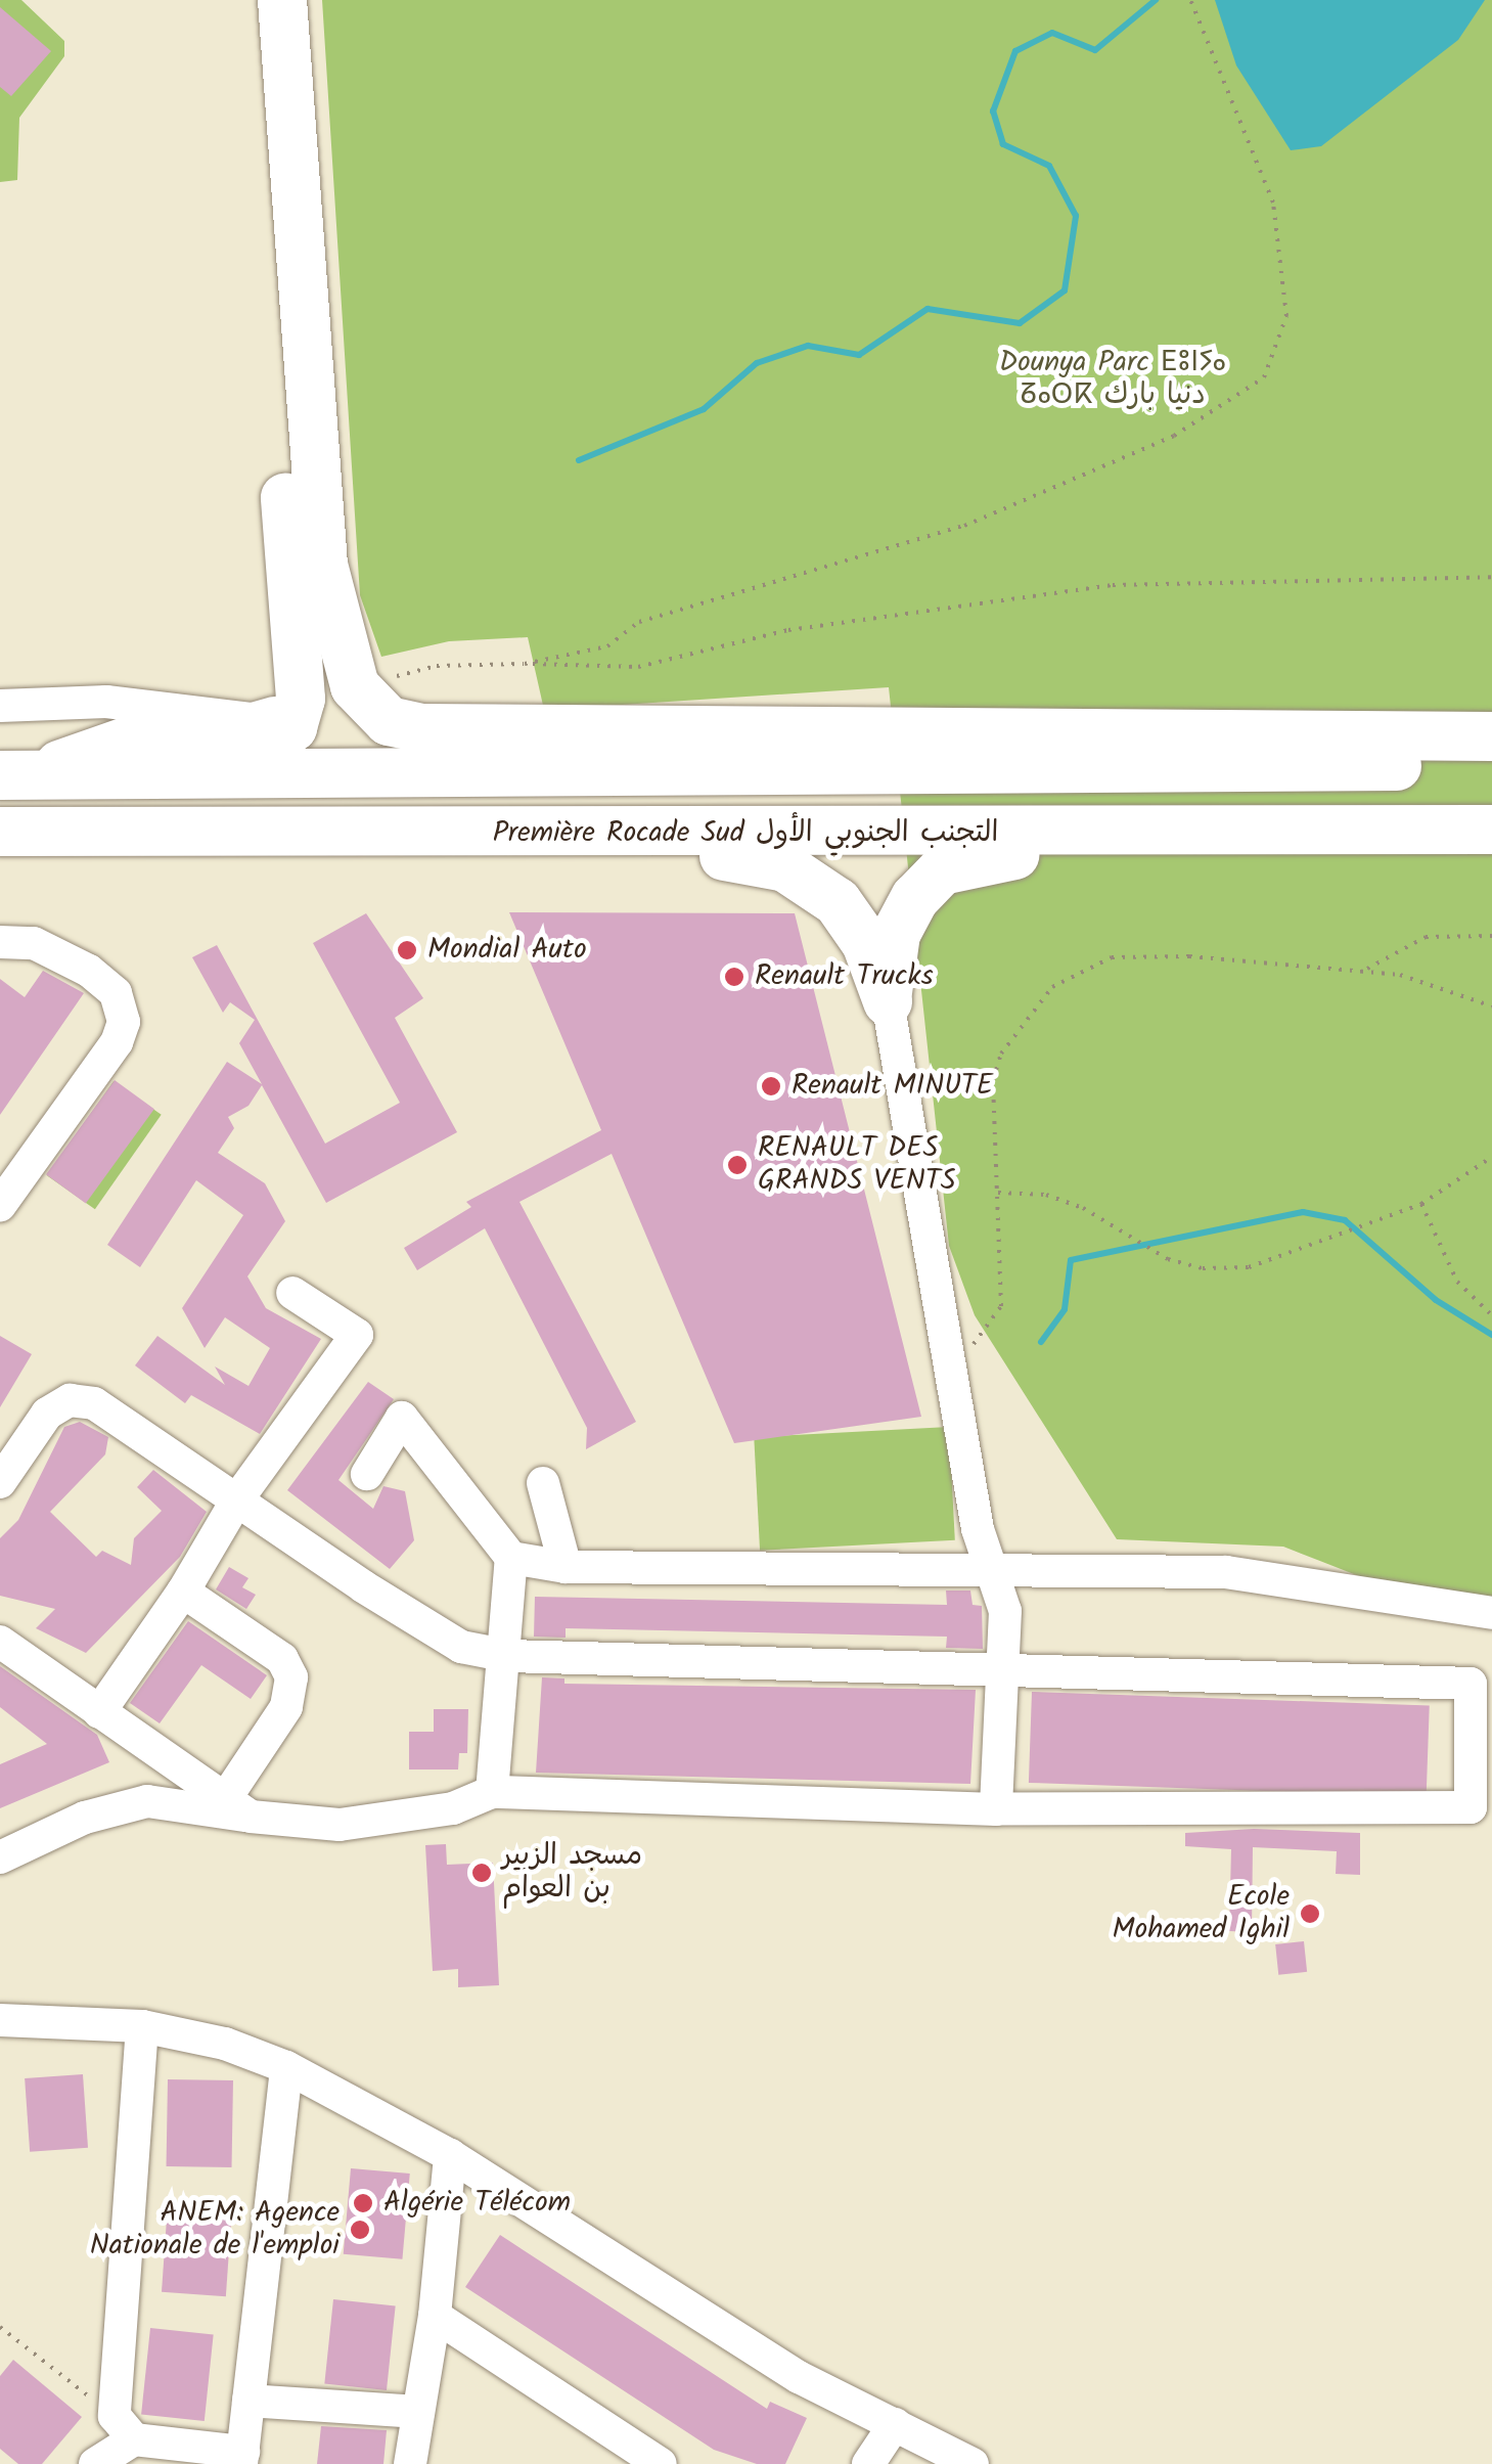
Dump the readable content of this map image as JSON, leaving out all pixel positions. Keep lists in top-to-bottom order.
{
  "streets": {
    "highway": ["Première Rocade Sud التجنب الجنوبي الأول"]
  },
  "parks": ["Dounya Parc ⴹⵓⵏⵢⴰ ⵒⴰⵔⴽ دنيا بارك"],
  "places": [
    "Mondial Auto",
    "Renault Trucks",
    "Renault MINUTE",
    "RENAULT DES GRANDS VENTS",
    "مسجد الزبير بن العوام",
    "Ecole Mohamed Ighil",
    "Algérie Télécom",
    "ANEM: Agence Nationale de l'emploi"
  ]
}
